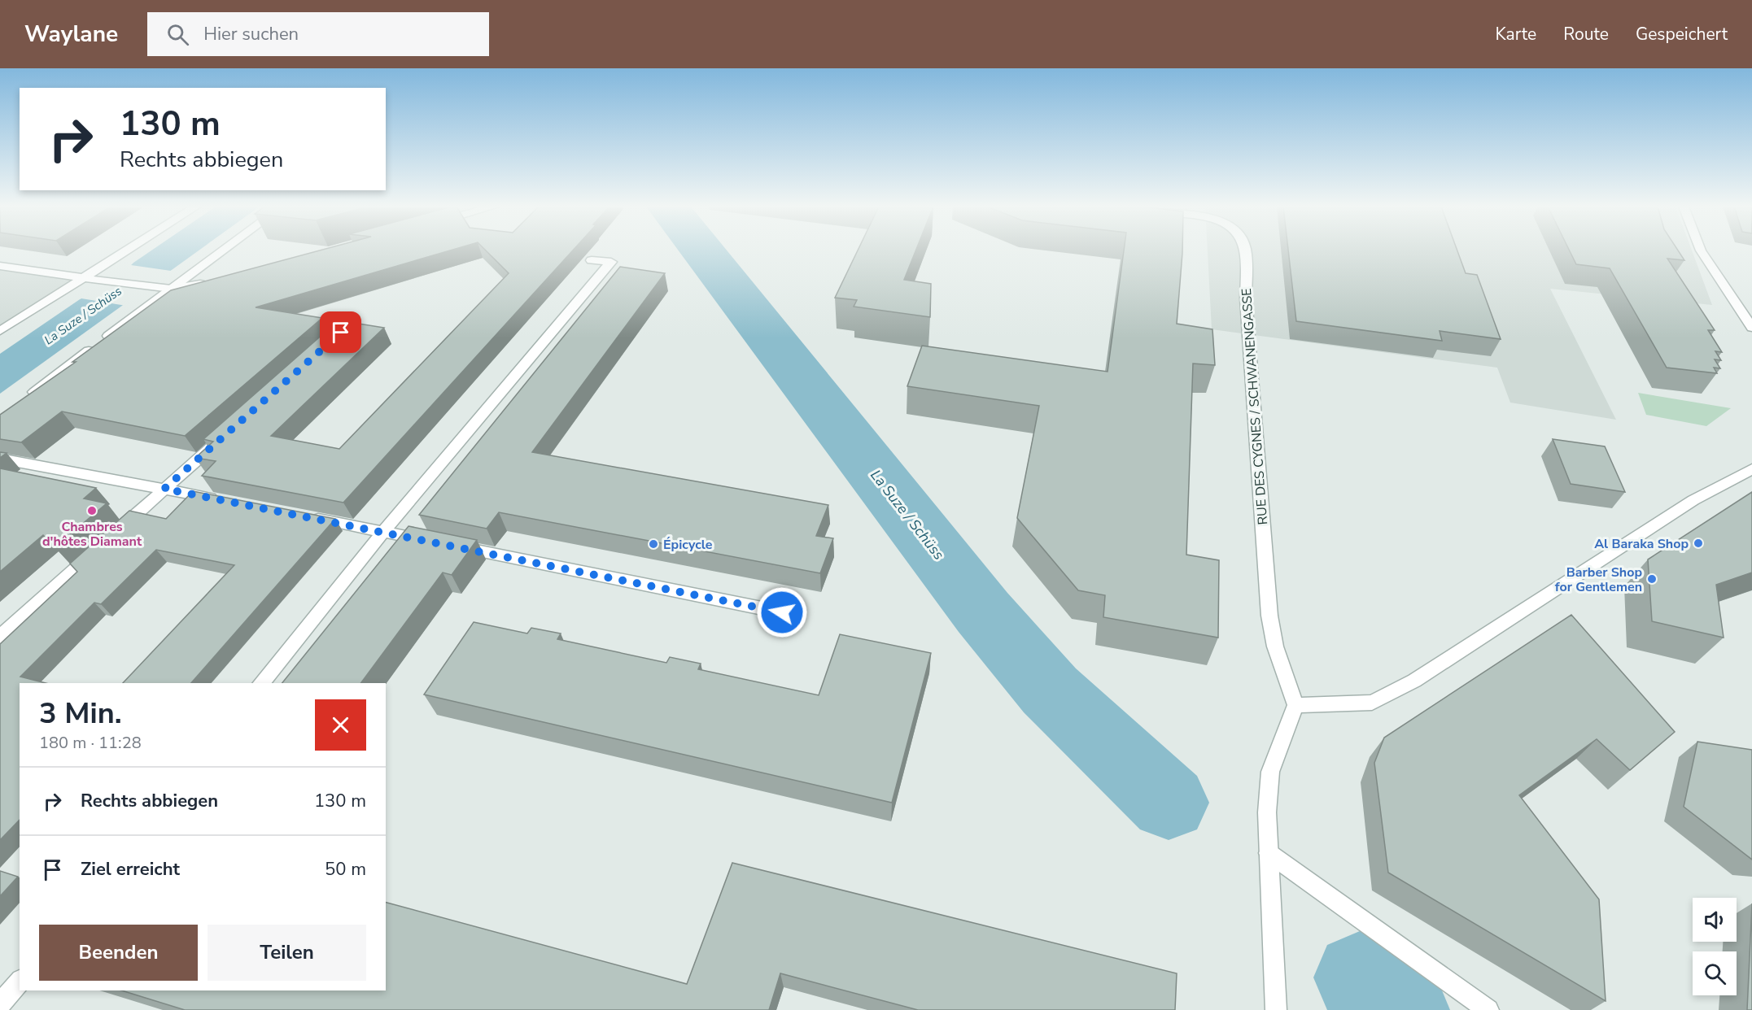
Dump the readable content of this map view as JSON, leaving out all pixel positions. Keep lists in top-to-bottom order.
{
  "streets": {
    "street": ["RUE DES CYGNES / SCHWANENGASSE"]
  },
  "water": ["La Suze / Schüss"],
  "places": [
    "Chambres d'hôtes Diamant",
    "Al Baraka Shop",
    "Épicycle",
    "Barber Shop for Gentlemen"
  ],
  "page": {
    "header": "Waylane",
    "search": "Hier suchen",
    "nav": ["Karte", "Route", "Gespeichert"],
    "turn": ["130 m", "Rechts abbiegen"],
    "heading": ["3 Min.", "180 m · 11:28"],
    "list": [
      {
        "name": "Rechts abbiegen",
        "value": "130 m"
      },
      {
        "name": "Ziel erreicht",
        "value": "50 m"
      }
    ],
    "buttons": ["Beenden", "Teilen"]
  }
}
